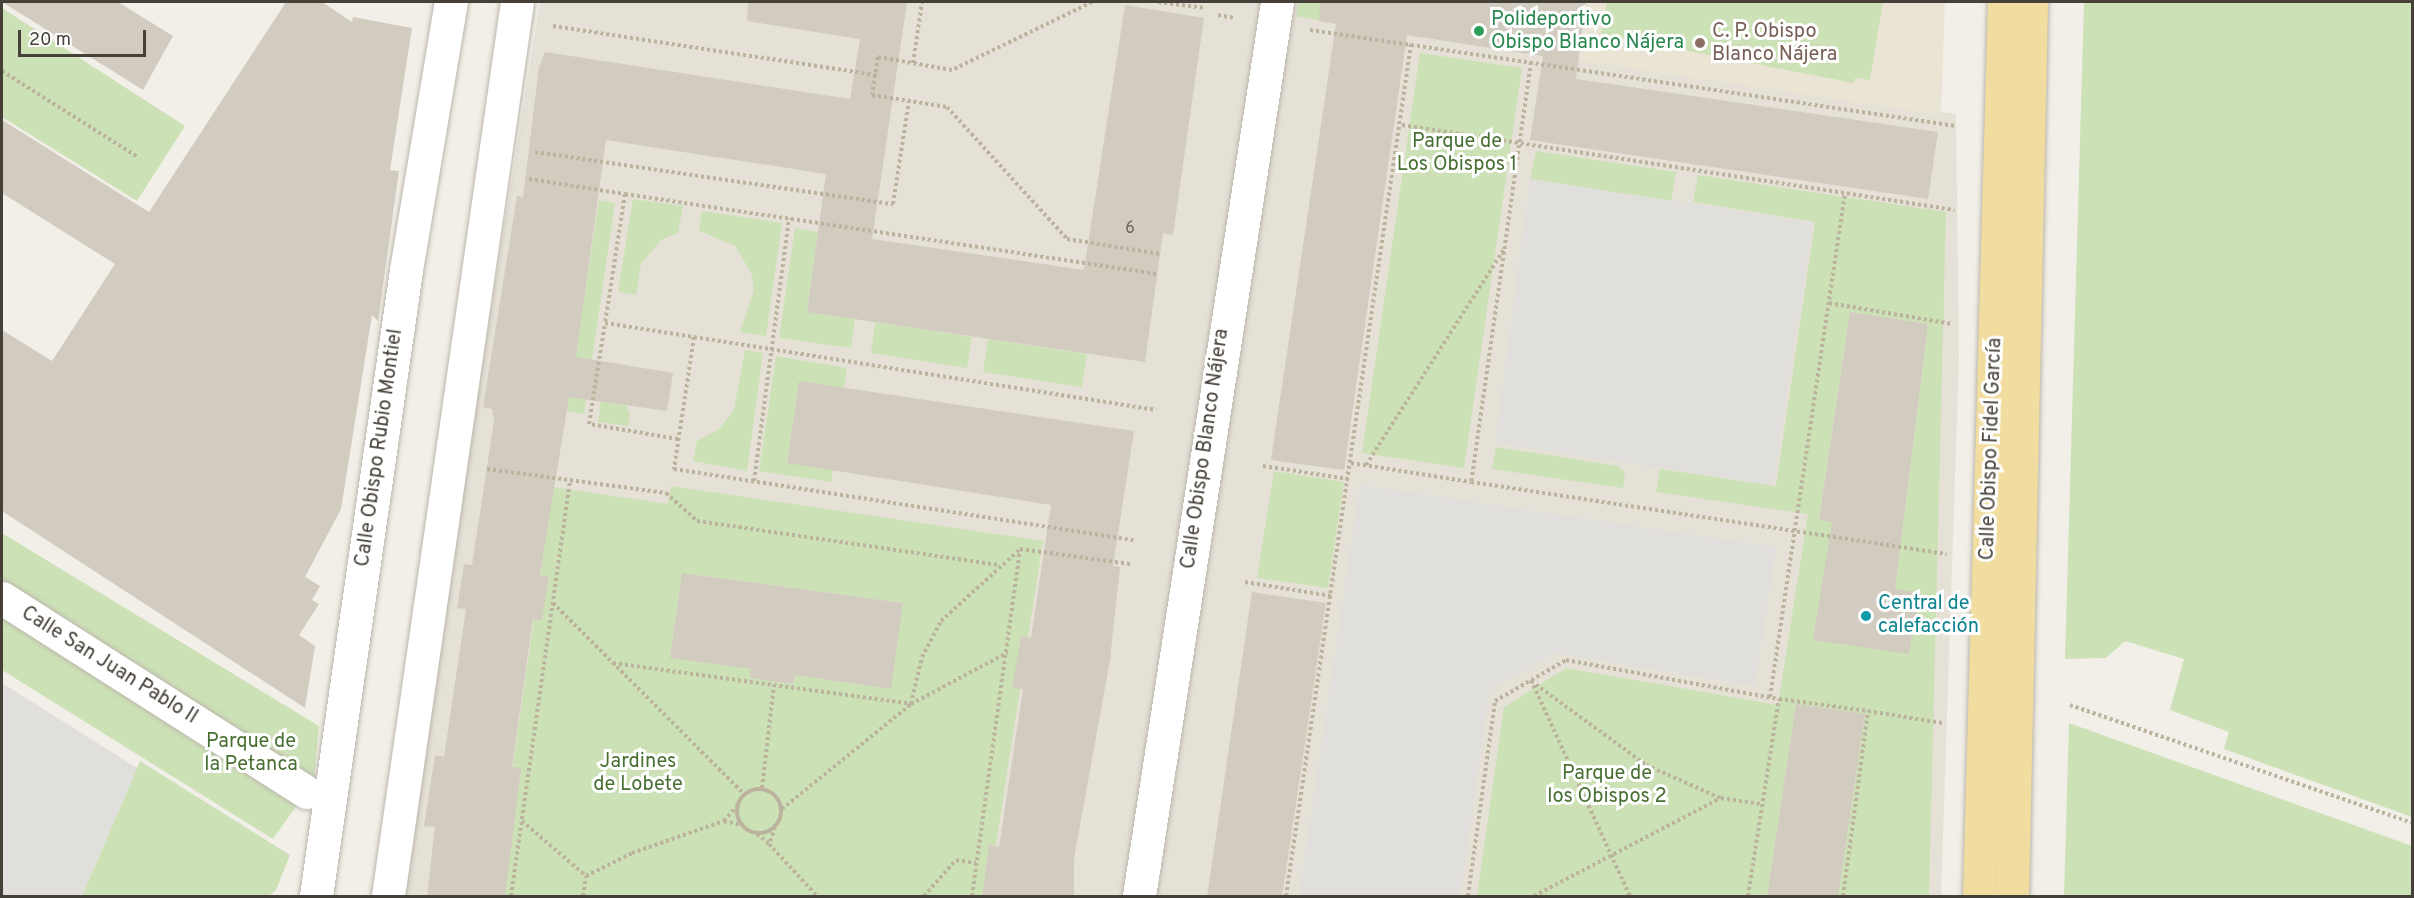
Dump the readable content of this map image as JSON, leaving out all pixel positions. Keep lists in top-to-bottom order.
{
  "streets": {
    "main road": ["Calle Obispo Fidel García"],
    "street": ["Calle Obispo Rubio Montiel", "Calle Obispo Blanco Nájera", "Calle San Juan Pablo II"]
  },
  "parks": [
    "Parque de Los Obispos 1",
    "Parque de la Petanca",
    "Jardines de Lobete",
    "Parque de los Obispos 2"
  ],
  "places": ["Polideportivo Obispo Blanco Nájera", "C. P. Obispo Blanco Nájera", "Central de calefacción"],
  "house_numbers": ["6"],
  "scale_bar": "20 m"
}
